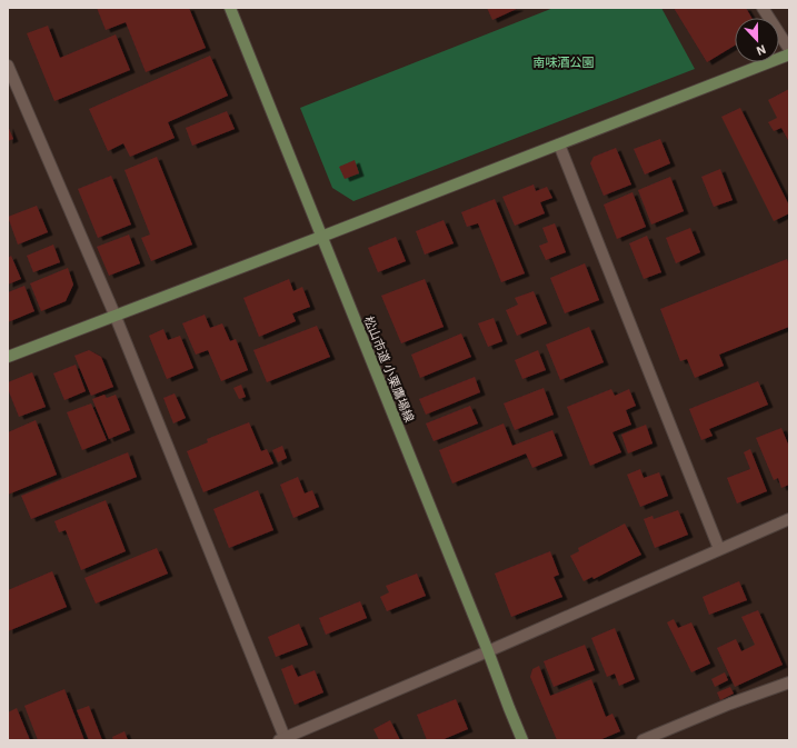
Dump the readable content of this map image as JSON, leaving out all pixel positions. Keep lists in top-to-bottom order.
{
  "streets": {
    "street": ["松山市道 小栗鷹場線"]
  },
  "parks": ["南味酒公園"],
  "north": "bottom"
}
